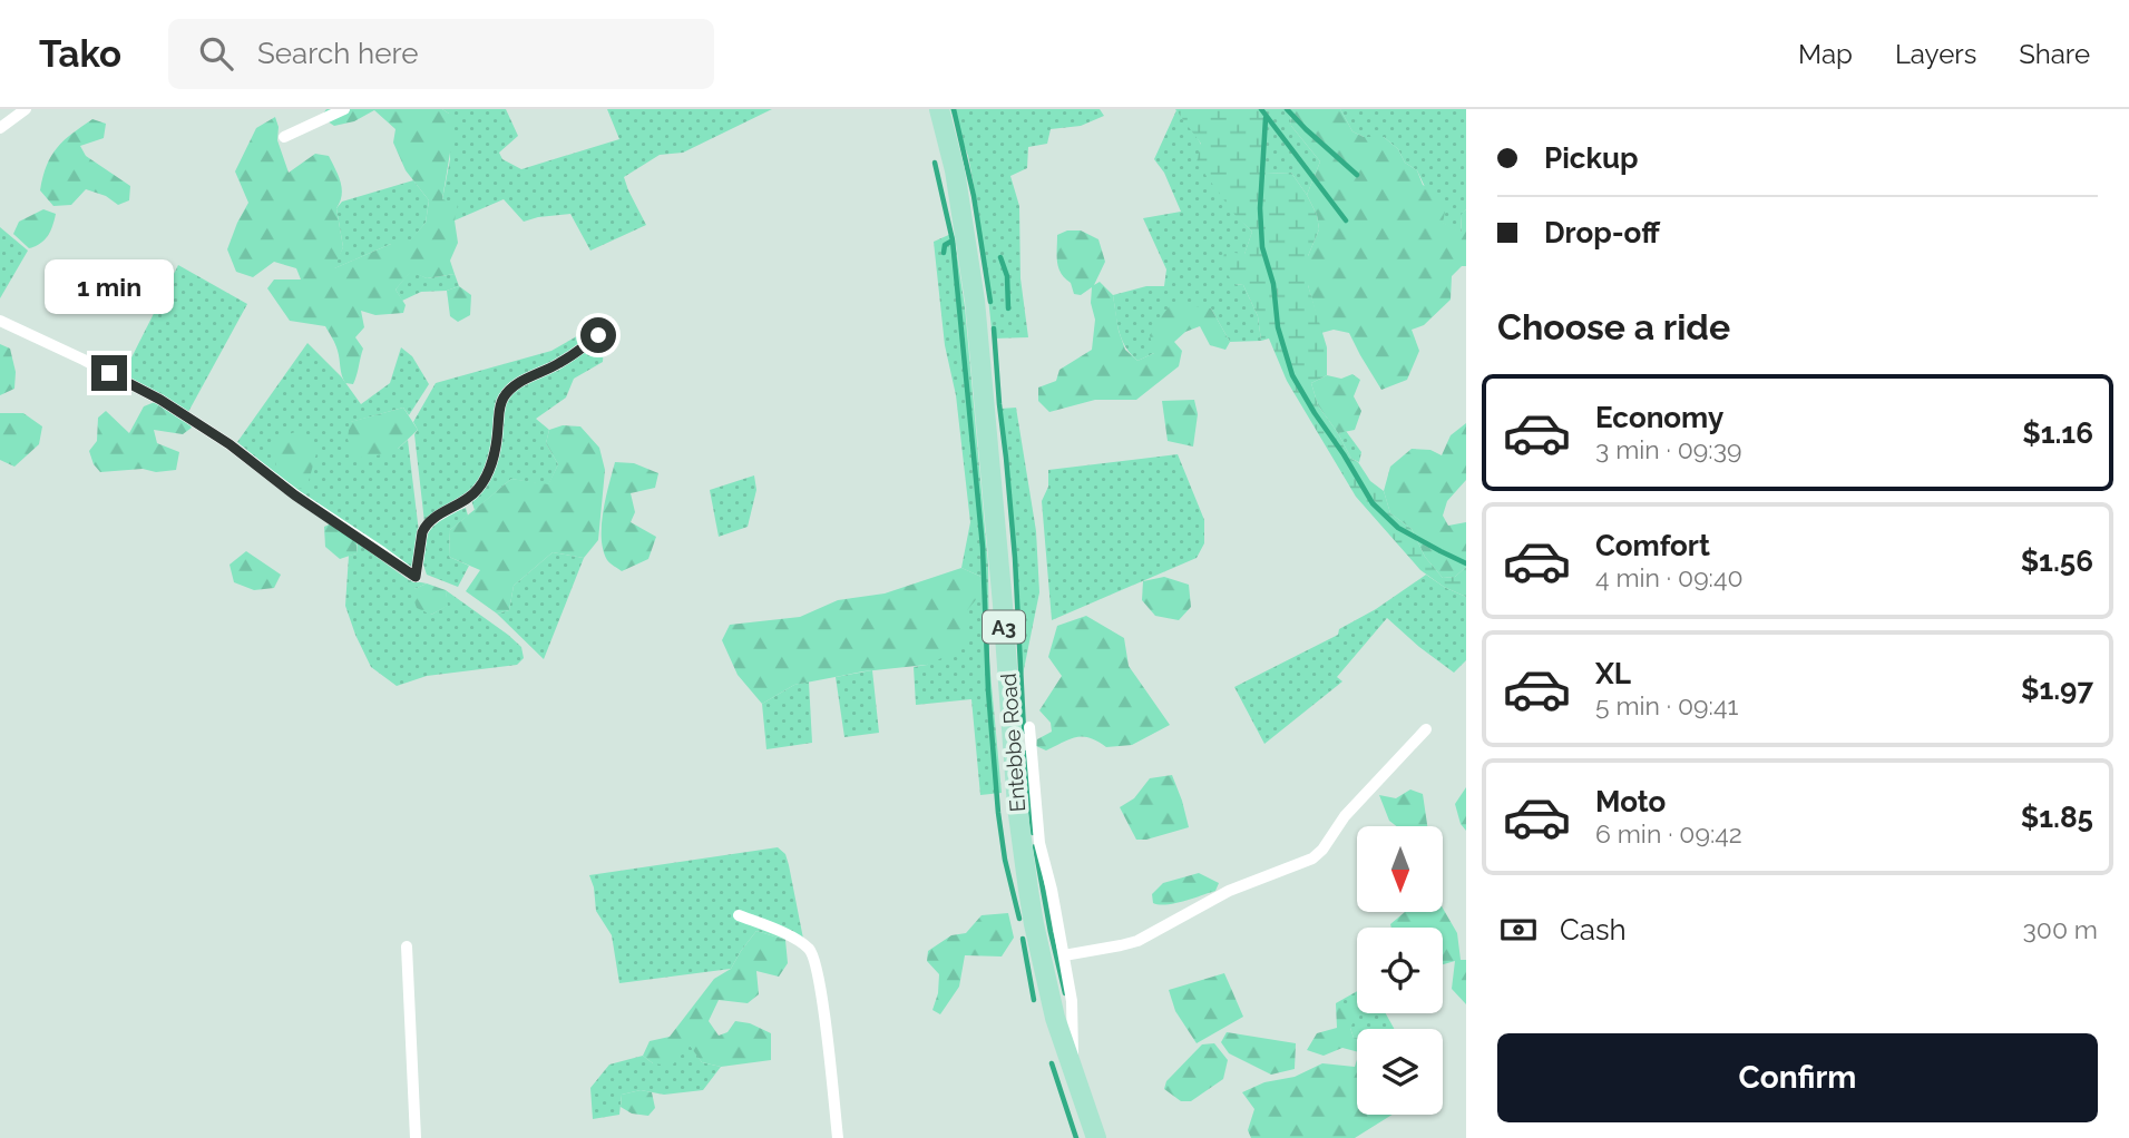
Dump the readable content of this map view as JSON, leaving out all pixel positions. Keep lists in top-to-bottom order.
{
  "streets": {
    "main road": ["A3", "Entebbe Road"]
  },
  "north": "bottom",
  "page": {
    "header": "Tako",
    "search": "Search here",
    "nav": ["Map", "Layers", "Share"],
    "banner": ["Pickup", "Drop-off"],
    "bubble": "1 min",
    "heading": "Choose a ride",
    "list": [
      {
        "name": "Economy",
        "note": "3 min · 09:39",
        "value": "$1.16"
      },
      {
        "name": "Comfort",
        "note": "4 min · 09:40",
        "value": "$1.56"
      },
      {
        "name": "XL",
        "note": "5 min · 09:41",
        "value": "$1.97"
      },
      {
        "name": "Moto",
        "note": "6 min · 09:42",
        "value": "$1.85"
      }
    ],
    "pay": ["Cash", "300 m"],
    "buttons": "Confirm"
  }
}
